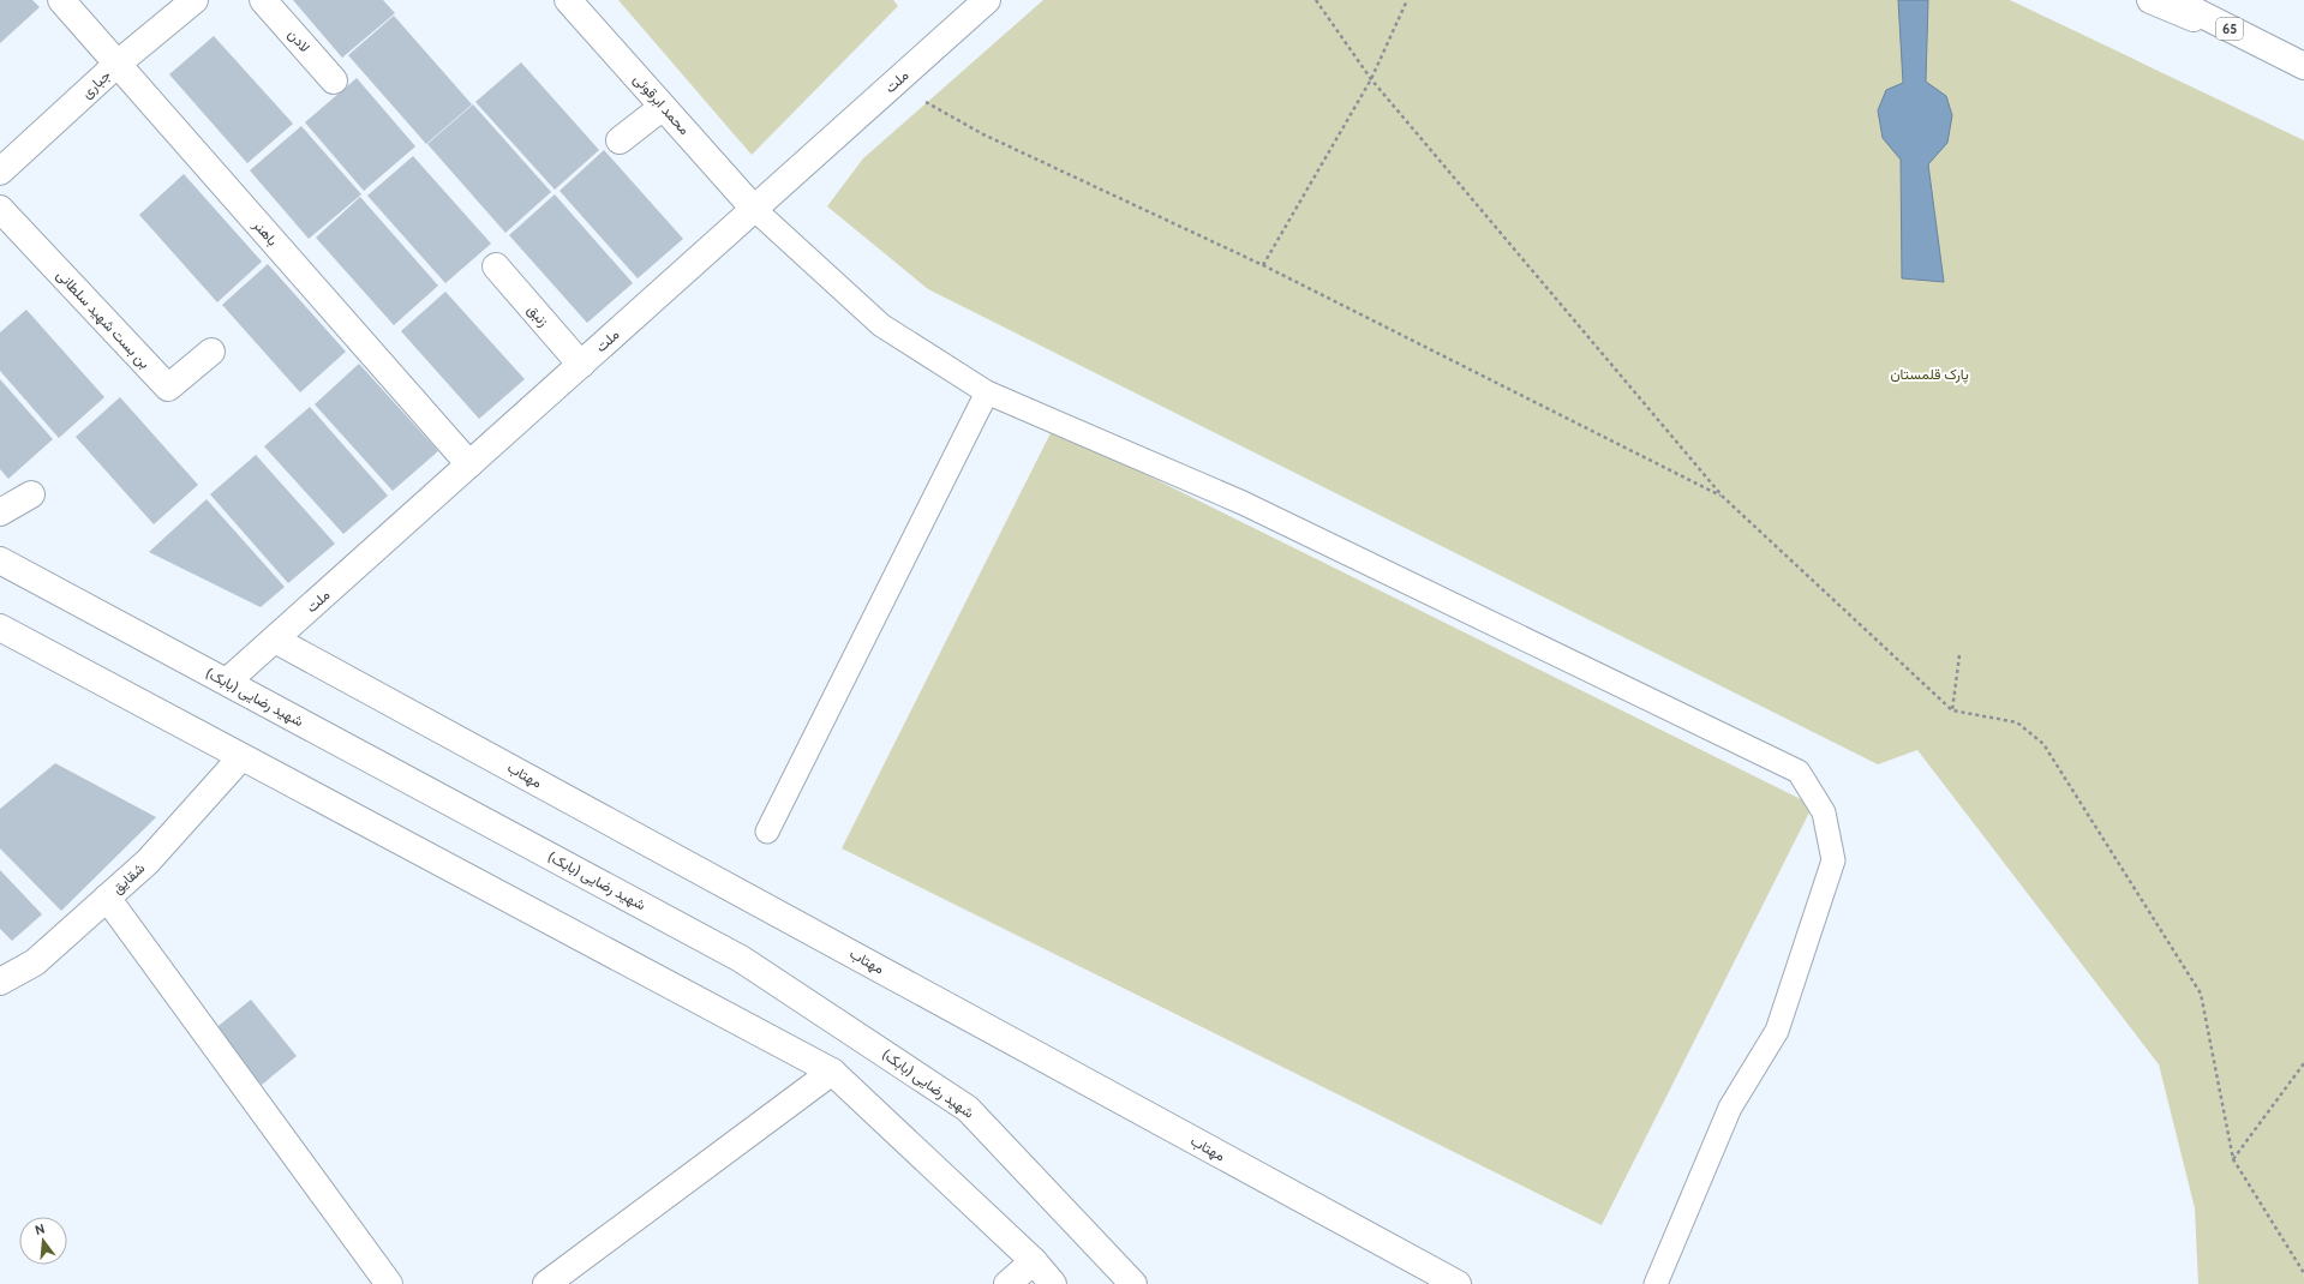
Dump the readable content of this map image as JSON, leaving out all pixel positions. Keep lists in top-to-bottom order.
{
  "streets": {
    "main road": [
      "65",
      "لادن",
      "ملت",
      "جباری",
      "محمد ابرقوئی",
      "باهنر",
      "زنبق",
      "بن بست شهید سلطانی",
      "شهید رضایی (بابک)",
      "مهتاب",
      "شقایق"
    ]
  },
  "crossings": [
    ["ملت", "محمد ابرقوئی"],
    ["ملت", "باهنر"],
    ["ملت", "زنبق"],
    ["ملت", "شهید رضایی (بابک)"],
    ["ملت", "مهتاب"],
    ["جباری", "باهنر"]
  ],
  "parks": ["پارک قلمستان"],
  "north": "top"
}
